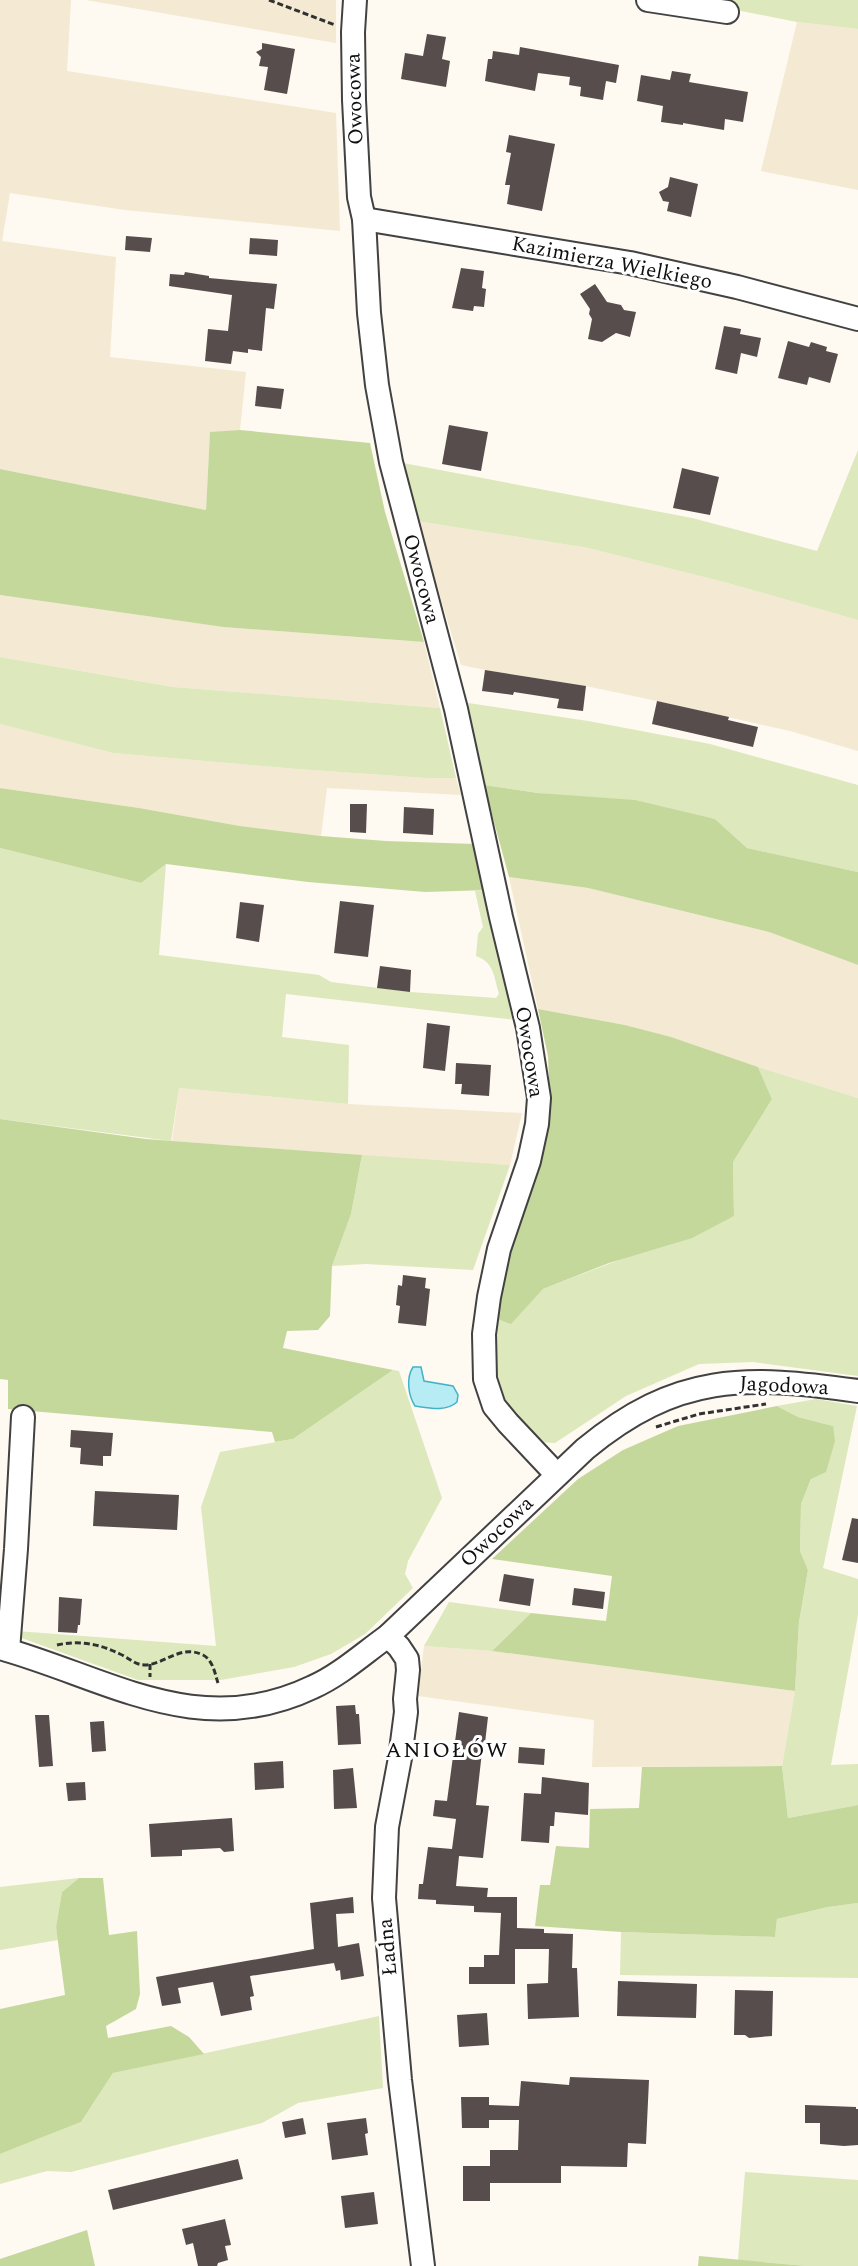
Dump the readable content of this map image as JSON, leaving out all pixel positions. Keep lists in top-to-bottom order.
{
  "streets": {
    "street": [
      "Owocowa",
      "Kazimierza Wielkiego",
      "Jagodowa",
      "Ładna"
    ]
  },
  "crossings": [
    ["Owocowa", "Kazimierza Wielkiego"],
    ["Owocowa", "Jagodowa"],
    ["Owocowa", "Ładna"]
  ],
  "districts": ["ANIOŁÓW"]
}
